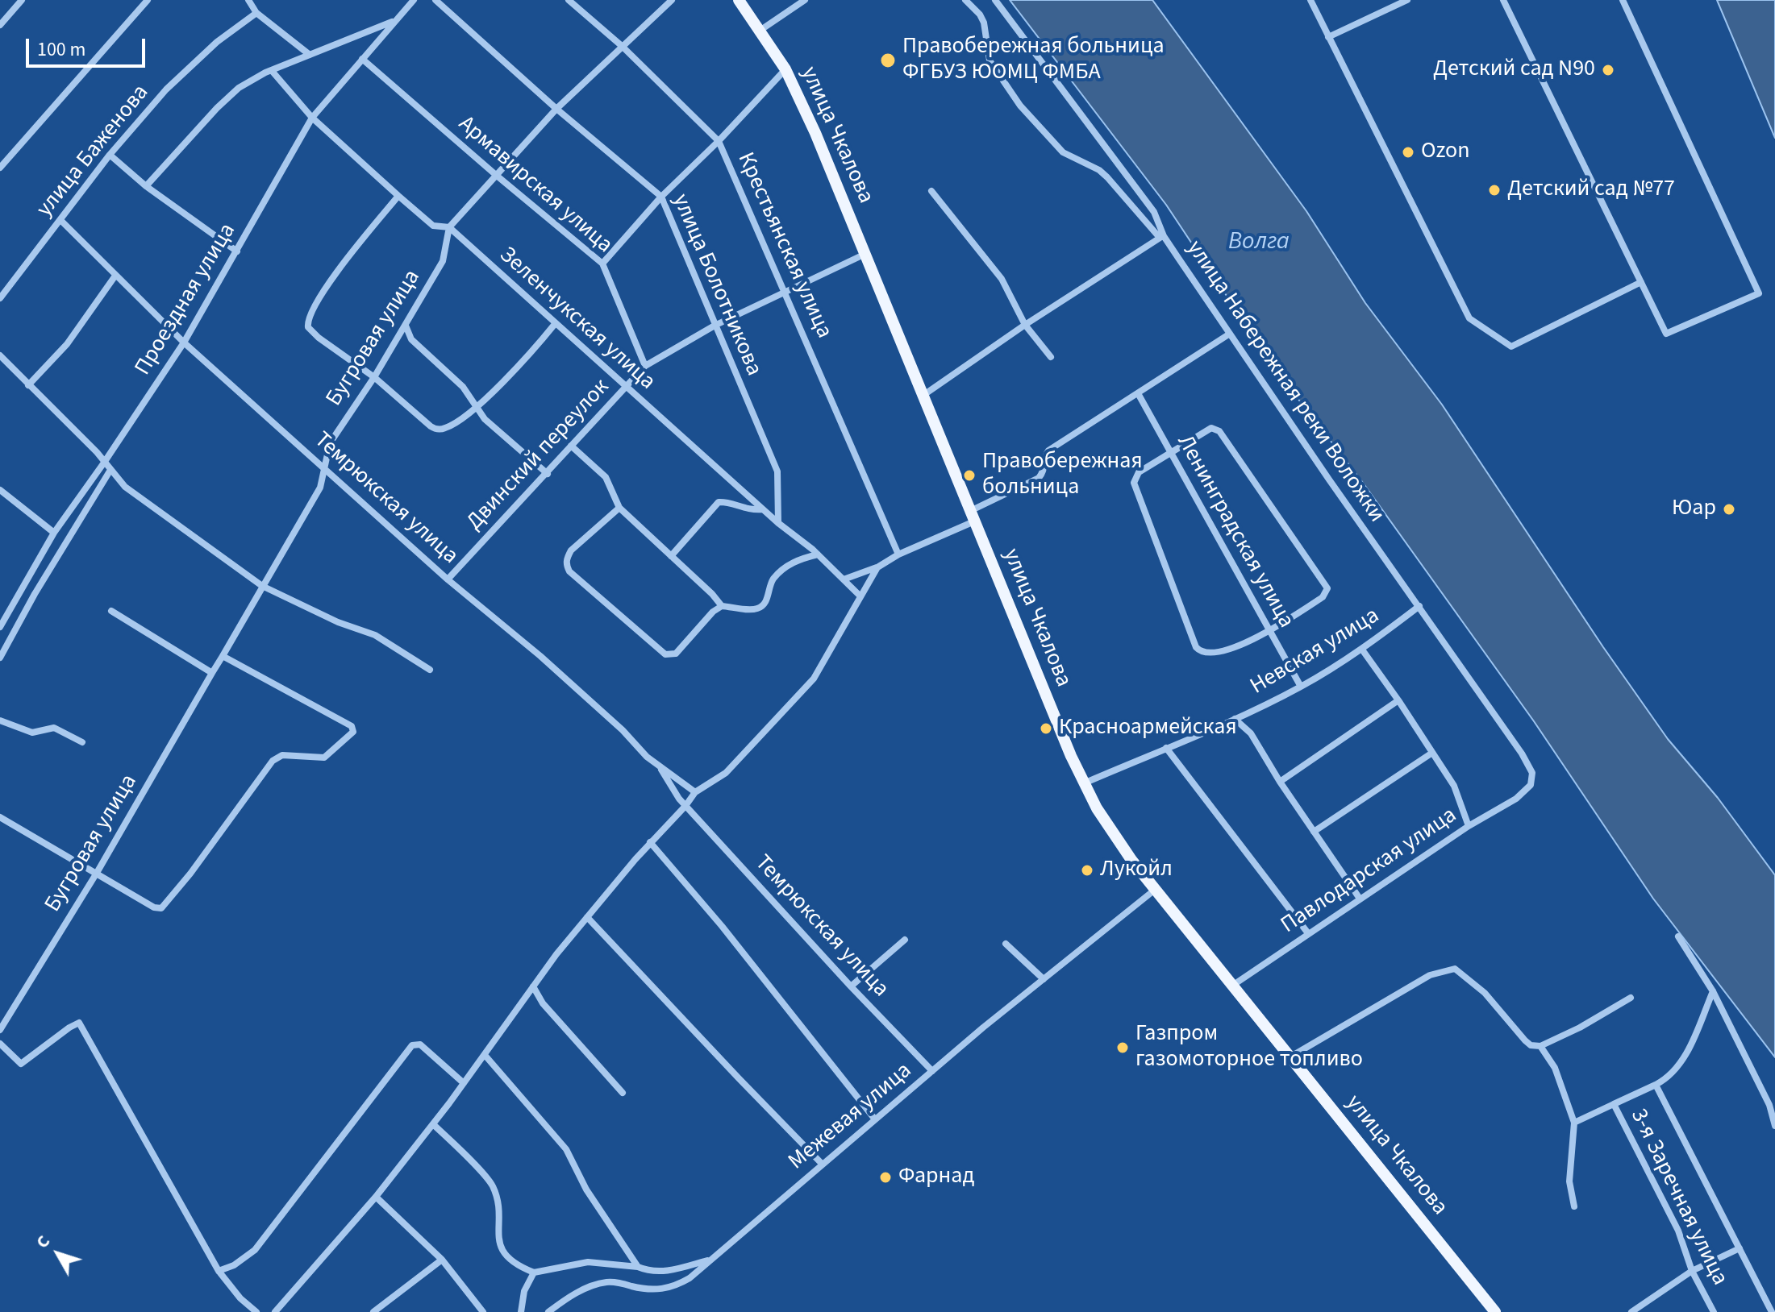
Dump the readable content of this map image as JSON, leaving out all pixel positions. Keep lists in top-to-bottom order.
{
  "streets": {
    "main road": ["улица Чкалова"],
    "street": [
      "улица Баженова",
      "Армавирская улица",
      "Крестьянская улица",
      "улица Болотникова",
      "Проездная улица",
      "Зеленчукская улица",
      "Бугровая улица",
      "улица Набережная реки Воложки",
      "Двинский переулок",
      "Темрюкская улица",
      "Ленинградская улица",
      "Невская улица",
      "Павлодарская улица",
      "Межевая улица",
      "3-я Заречная улица"
    ]
  },
  "crossings": [
    ["улица Чкалова", "Двинский переулок"],
    ["улица Чкалова", "Невская улица"],
    ["улица Чкалова", "Павлодарская улица"],
    ["улица Чкалова", "Межевая улица"],
    ["улица Баженова", "Темрюкская улица"],
    ["Армавирская улица", "Проездная улица"],
    ["Армавирская улица", "Двинский переулок"],
    ["Крестьянская улица", "Двинский переулок"],
    ["улица Болотникова", "Зеленчукская улица"],
    ["улица Болотникова", "Двинский переулок"],
    ["Проездная улица", "Зеленчукская улица"],
    ["Проездная улица", "Темрюкская улица"],
    ["Зеленчукская улица", "Бугровая улица"],
    ["Зеленчукская улица", "Двинский переулок"],
    ["Бугровая улица", "Темрюкская улица"],
    ["улица Набережная реки Воложки", "Невская улица"],
    ["улица Набережная реки Воложки", "Павлодарская улица"],
    ["Двинский переулок", "Темрюкская улица"],
    ["Темрюкская улица", "Межевая улица"],
    ["Ленинградская улица", "Невская улица"]
  ],
  "water": ["Волга"],
  "places": [
    "Правобережная больница ФГБУЗ ЮОМЦ ФМБА",
    "Детский сад N90",
    "Ozon",
    "Детский сад №77",
    "Правобережная больница",
    "Юар",
    "Красноармейская",
    "Лукойл",
    "Газпром газомоторное топливо",
    "Фарнад"
  ],
  "scale_bar": "100 m",
  "north": "top left"
}
